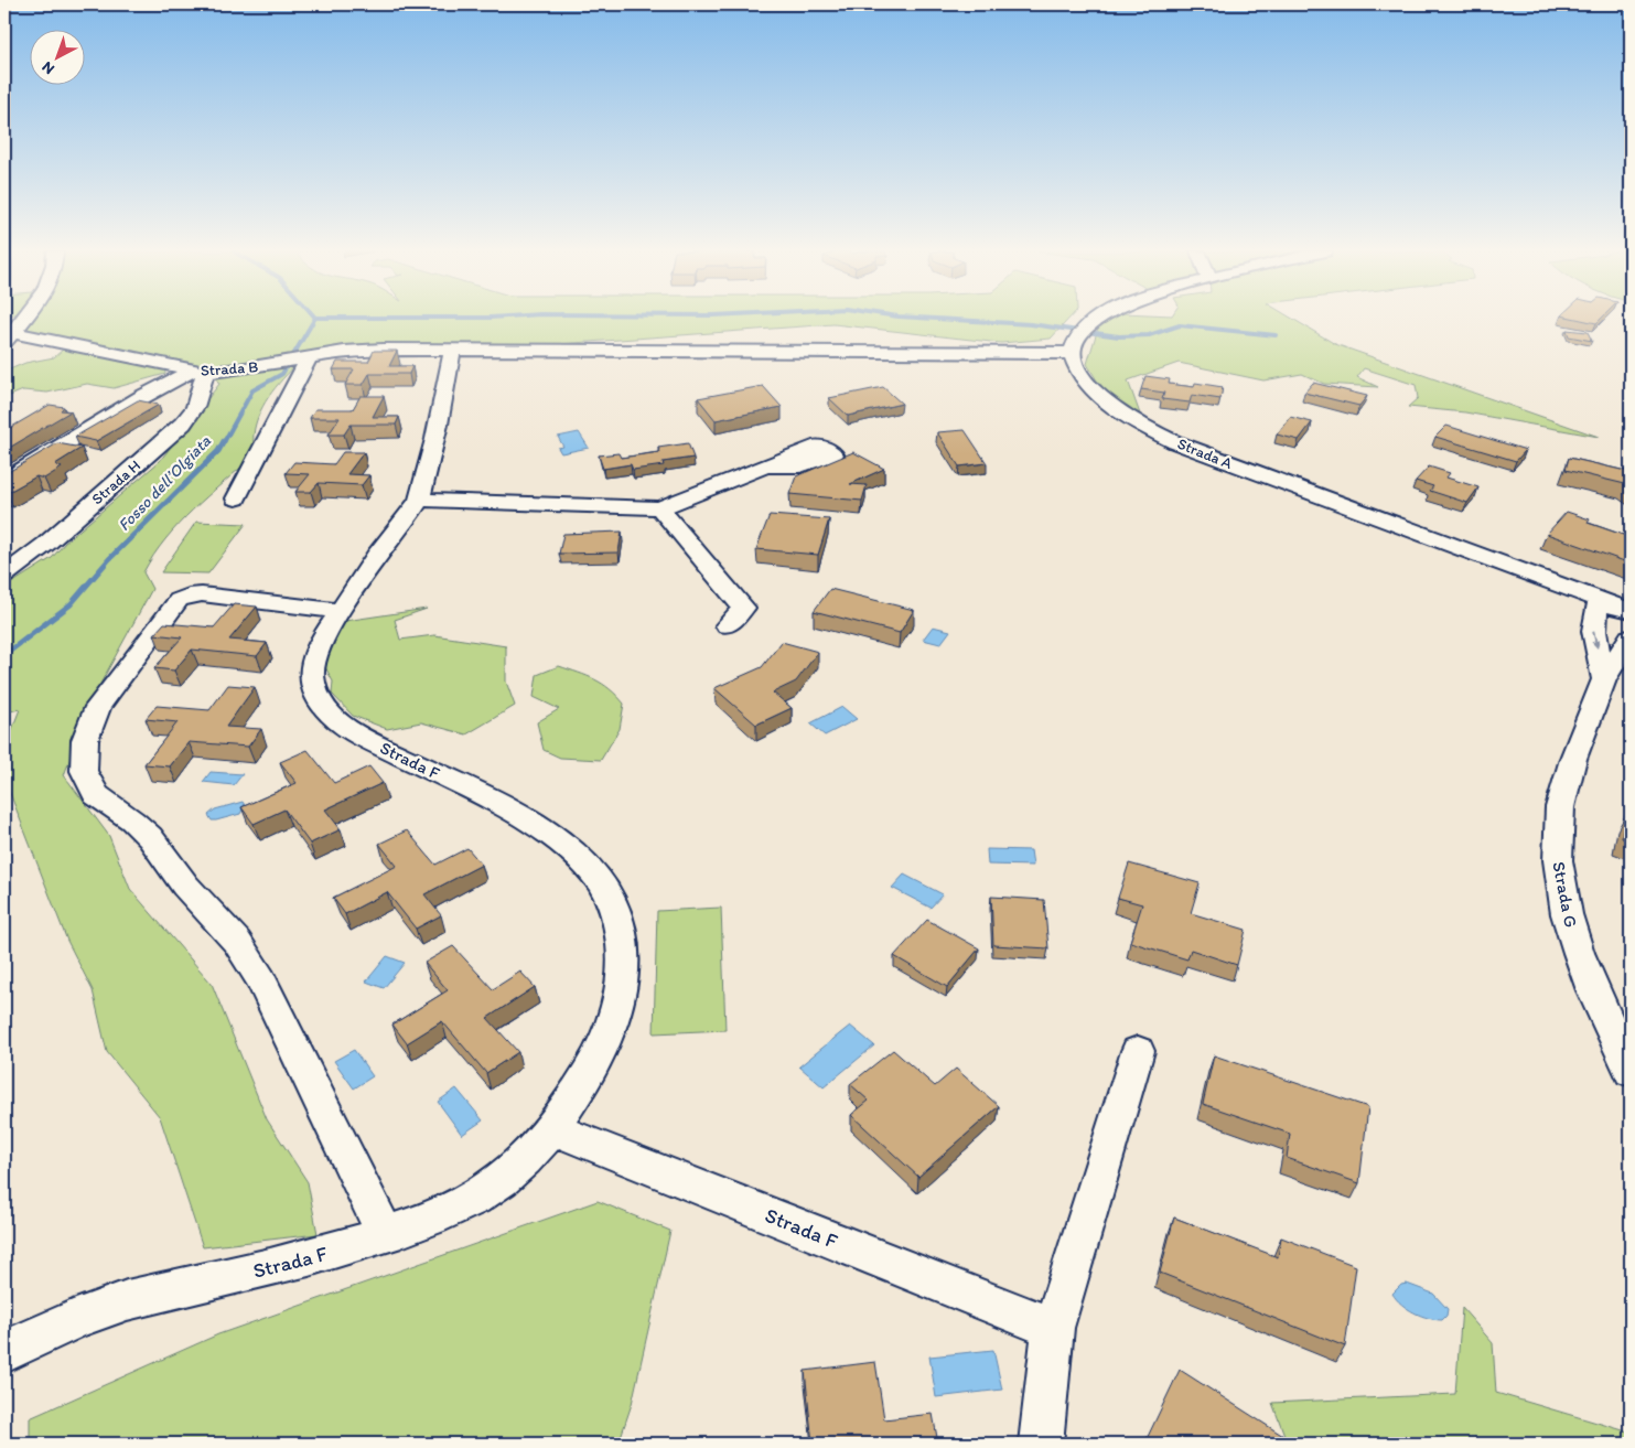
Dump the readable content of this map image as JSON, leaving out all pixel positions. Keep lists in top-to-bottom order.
{
  "streets": {
    "street": [
      "Strada B",
      "Strada A",
      "Strada H",
      "Strada F",
      "Strada G"
    ]
  },
  "crossings": [
    ["Strada B", "Strada A"],
    ["Strada B", "Strada H"],
    ["Strada B", "Strada F"]
  ],
  "water": ["Fosso dell’Olgiata"],
  "north": "bottom left"
}
